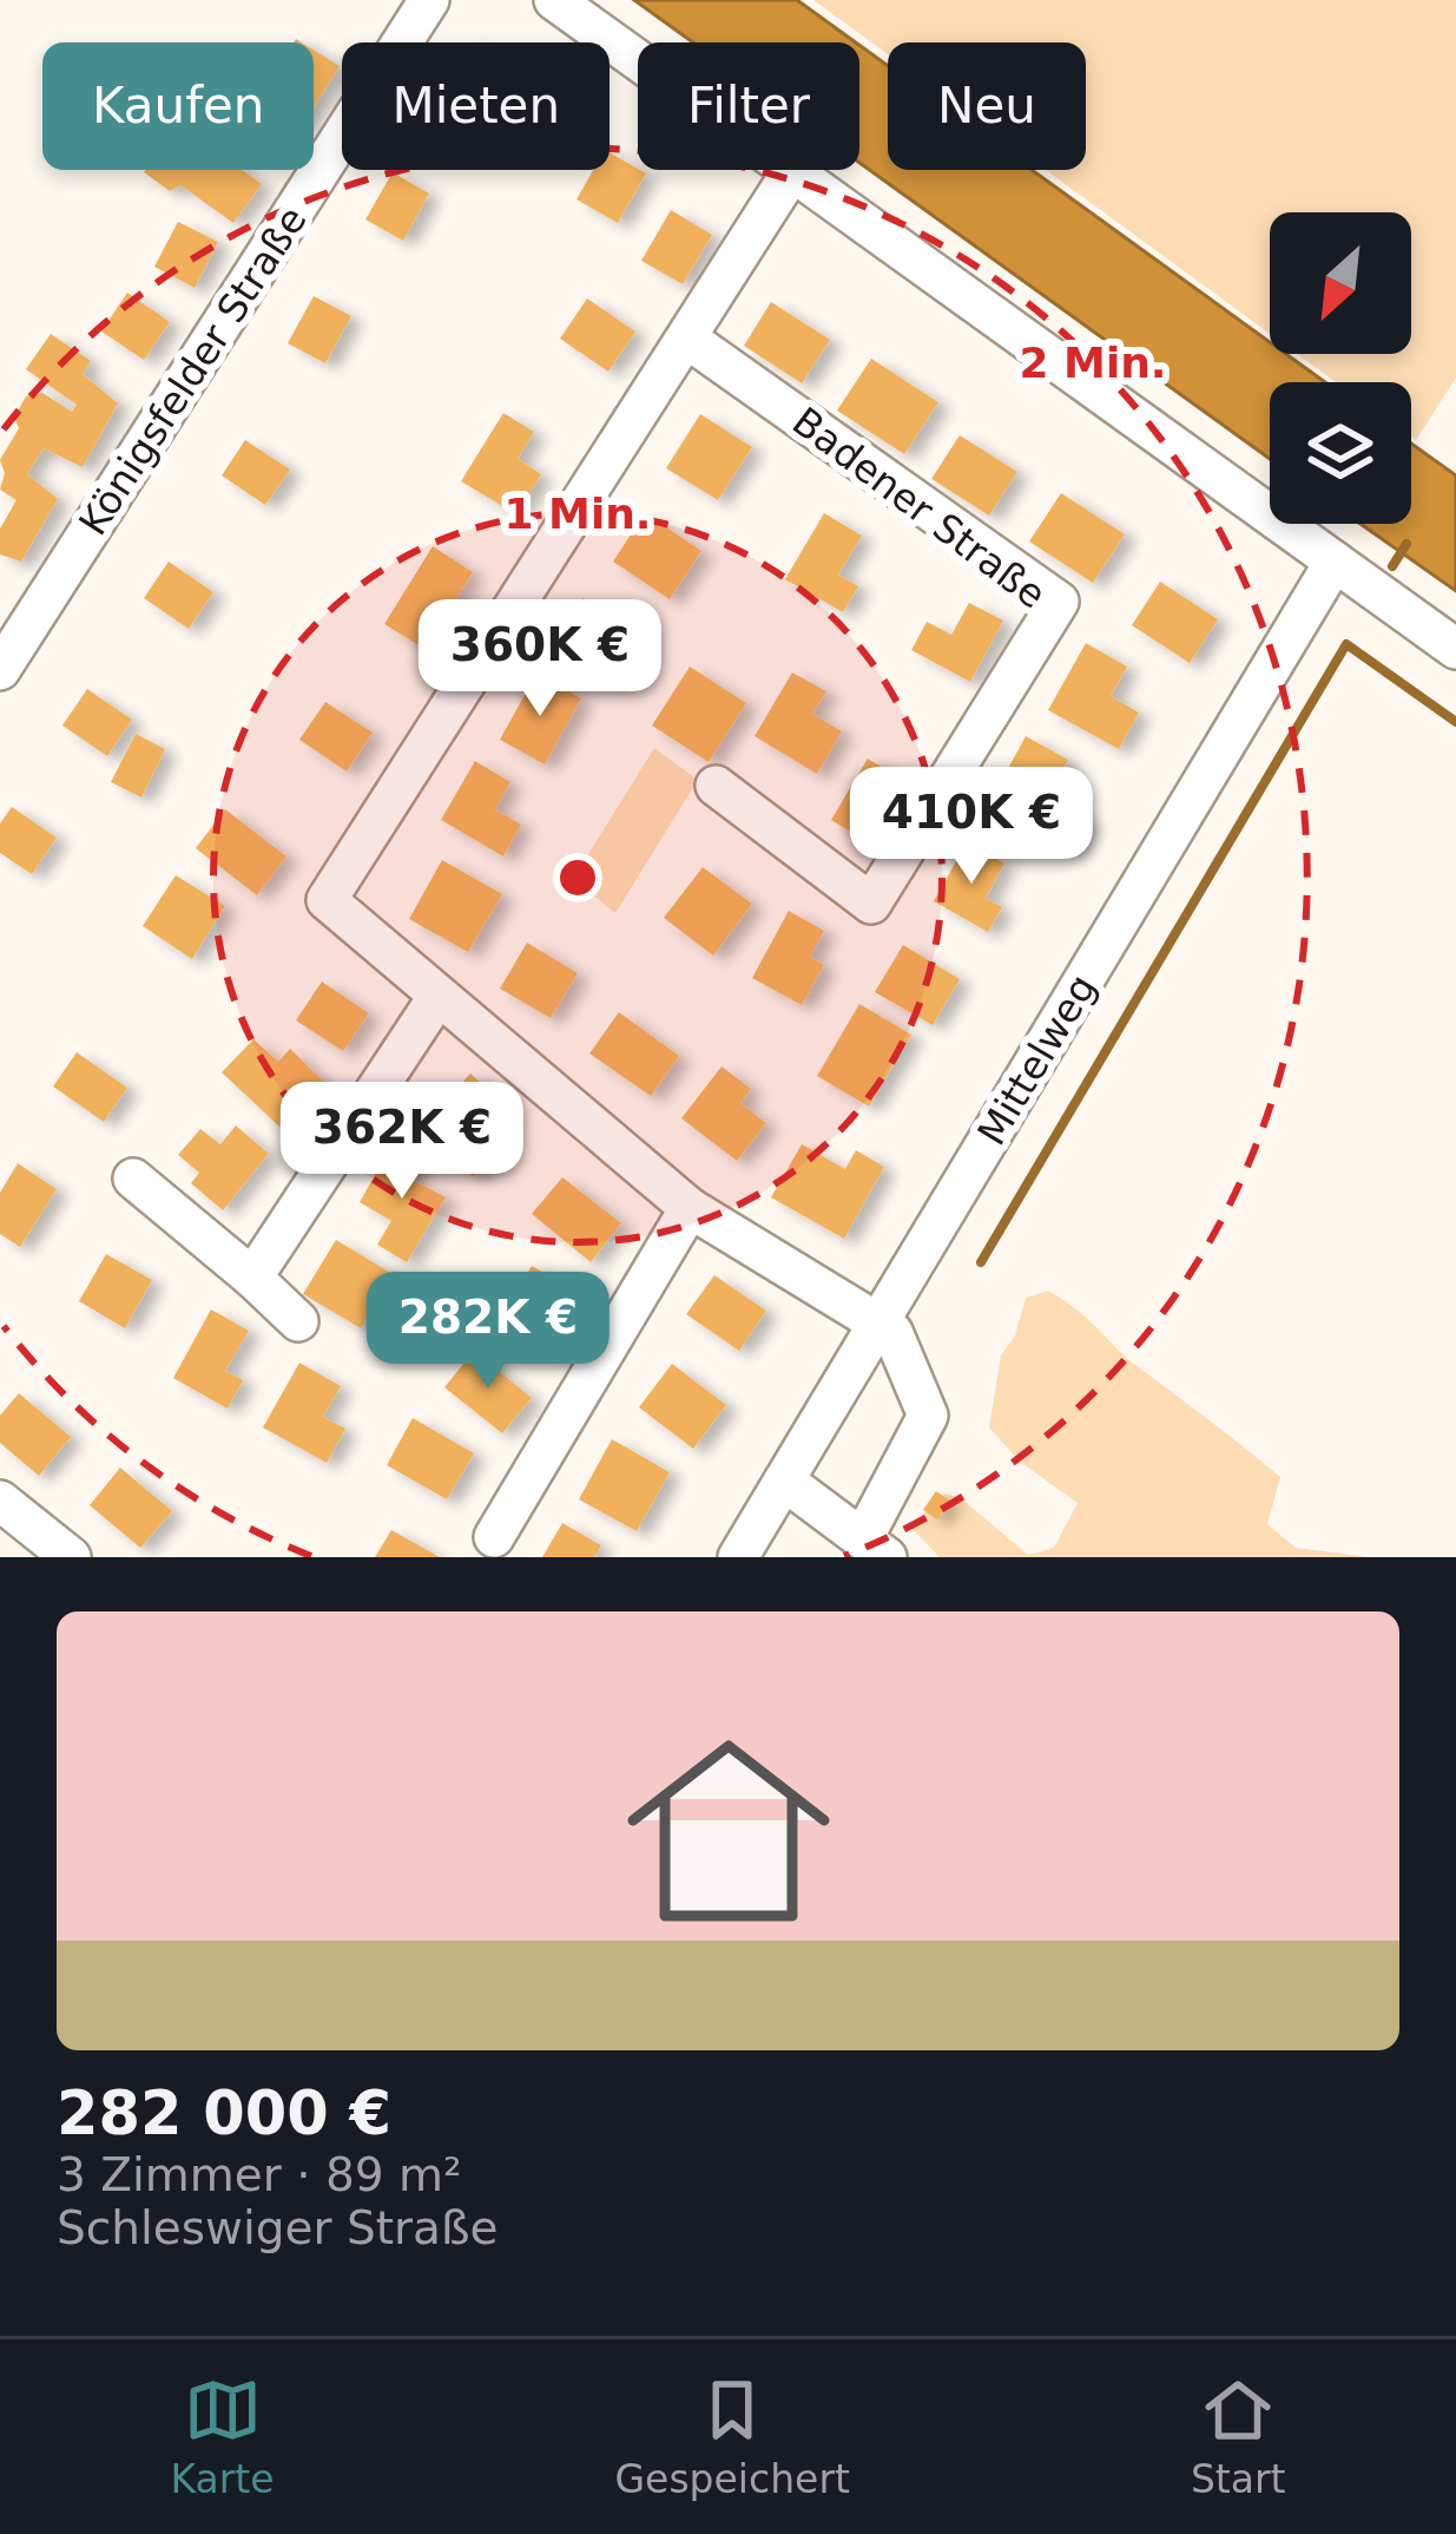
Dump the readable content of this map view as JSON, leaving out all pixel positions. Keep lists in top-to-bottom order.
{
  "streets": {
    "street": ["Königsfelder Straße", "Badener Straße", "Mittelweg"]
  },
  "north": "bottom left",
  "page": {
    "chip": [
      "Kaufen",
      "Mieten",
      "Filter",
      "Neu"
    ],
    "price": [
      "360K €",
      "410K €",
      "362K €",
      "282K €"
    ],
    "list": [
      {
        "name": "282 000 €",
        "note": "3 Zimmer · 89 m² · Schleswiger Straße"
      }
    ],
    "tabs": ["Karte", "Gespeichert", "Start"]
  },
  "rings": ["2 Min.", "1 Min."]
}
